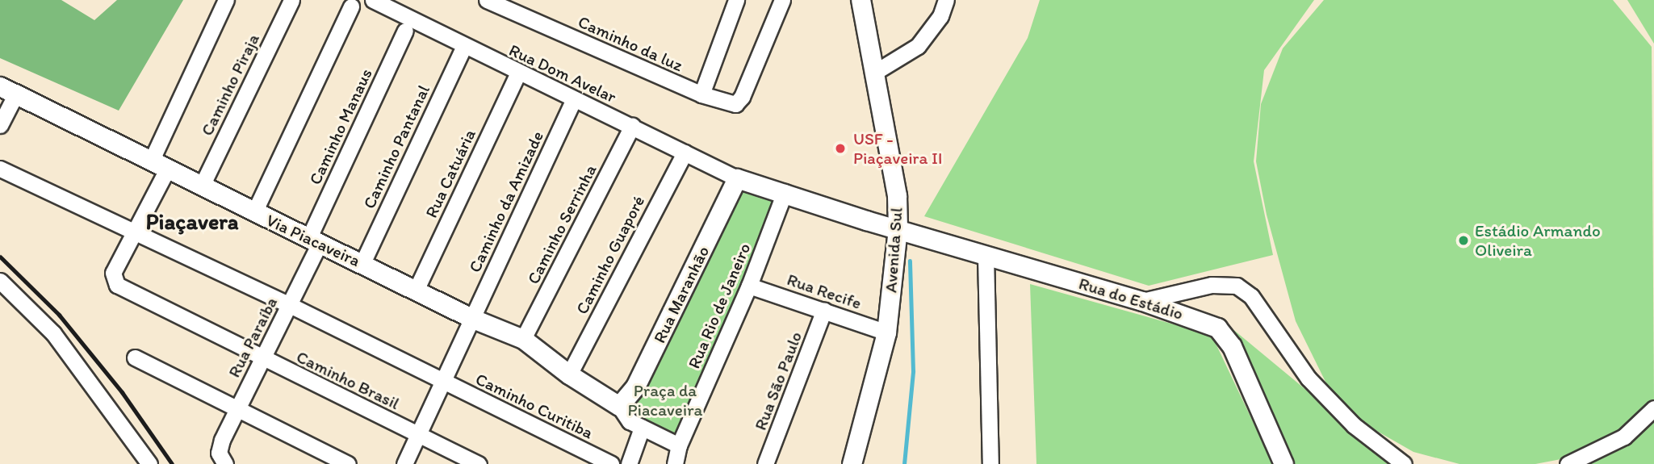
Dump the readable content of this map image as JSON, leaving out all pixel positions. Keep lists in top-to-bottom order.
{
  "streets": {
    "street": [
      "Caminho da luz",
      "Rua Dom Avelar",
      "Caminho Piraja",
      "Caminho Manaus",
      "Caminho Pantanal",
      "Rua Catuária",
      "Caminho da Amizade",
      "Caminho Serrinha",
      "Via Piacaveira",
      "Avenida Sul",
      "Caminho Guaporé",
      "Rua Recife",
      "Rua Maranhão",
      "Rua do Estádio",
      "Rua Rio de Janeiro",
      "Rua Paraíba",
      "Caminho Brasil",
      "Rua São Paulo",
      "Caminho Curitiba"
    ]
  },
  "crossings": [
    ["Rua Dom Avelar", "Caminho Pantanal"],
    ["Rua Dom Avelar", "Rua Catuária"],
    ["Rua Dom Avelar", "Caminho da Amizade"],
    ["Rua Dom Avelar", "Caminho Serrinha"],
    ["Rua Dom Avelar", "Caminho Guaporé"],
    ["Rua Dom Avelar", "Rua Maranhão"],
    ["Rua Dom Avelar", "Rua do Estádio"],
    ["Caminho Piraja", "Via Piacaveira"],
    ["Caminho Manaus", "Via Piacaveira"],
    ["Caminho Manaus", "Rua Paraíba"],
    ["Caminho Pantanal", "Via Piacaveira"],
    ["Rua Catuária", "Via Piacaveira"],
    ["Caminho da Amizade", "Via Piacaveira"],
    ["Caminho da Amizade", "Caminho Brasil"],
    ["Caminho da Amizade", "Caminho Curitiba"],
    ["Caminho Serrinha", "Via Piacaveira"],
    ["Via Piacaveira", "Caminho Guaporé"],
    ["Via Piacaveira", "Rua Maranhão"],
    ["Via Piacaveira", "Rua Paraíba"],
    ["Avenida Sul", "Rua Recife"],
    ["Avenida Sul", "Rua do Estádio"],
    ["Rua Recife", "Rua Rio de Janeiro"],
    ["Rua Recife", "Rua São Paulo"],
    ["Rua Maranhão", "Rua do Estádio"],
    ["Rua do Estádio", "Rua Rio de Janeiro"],
    ["Rua Paraíba", "Caminho Brasil"],
    ["Rua Paraíba", "Caminho Curitiba"],
    ["Caminho Brasil", "Caminho Curitiba"]
  ],
  "districts": ["Piaçavera"],
  "parks": ["Praça da Piacaveira"],
  "places": ["USF - Piaçaveira II", "Estádio Armando Oliveira"]
}
